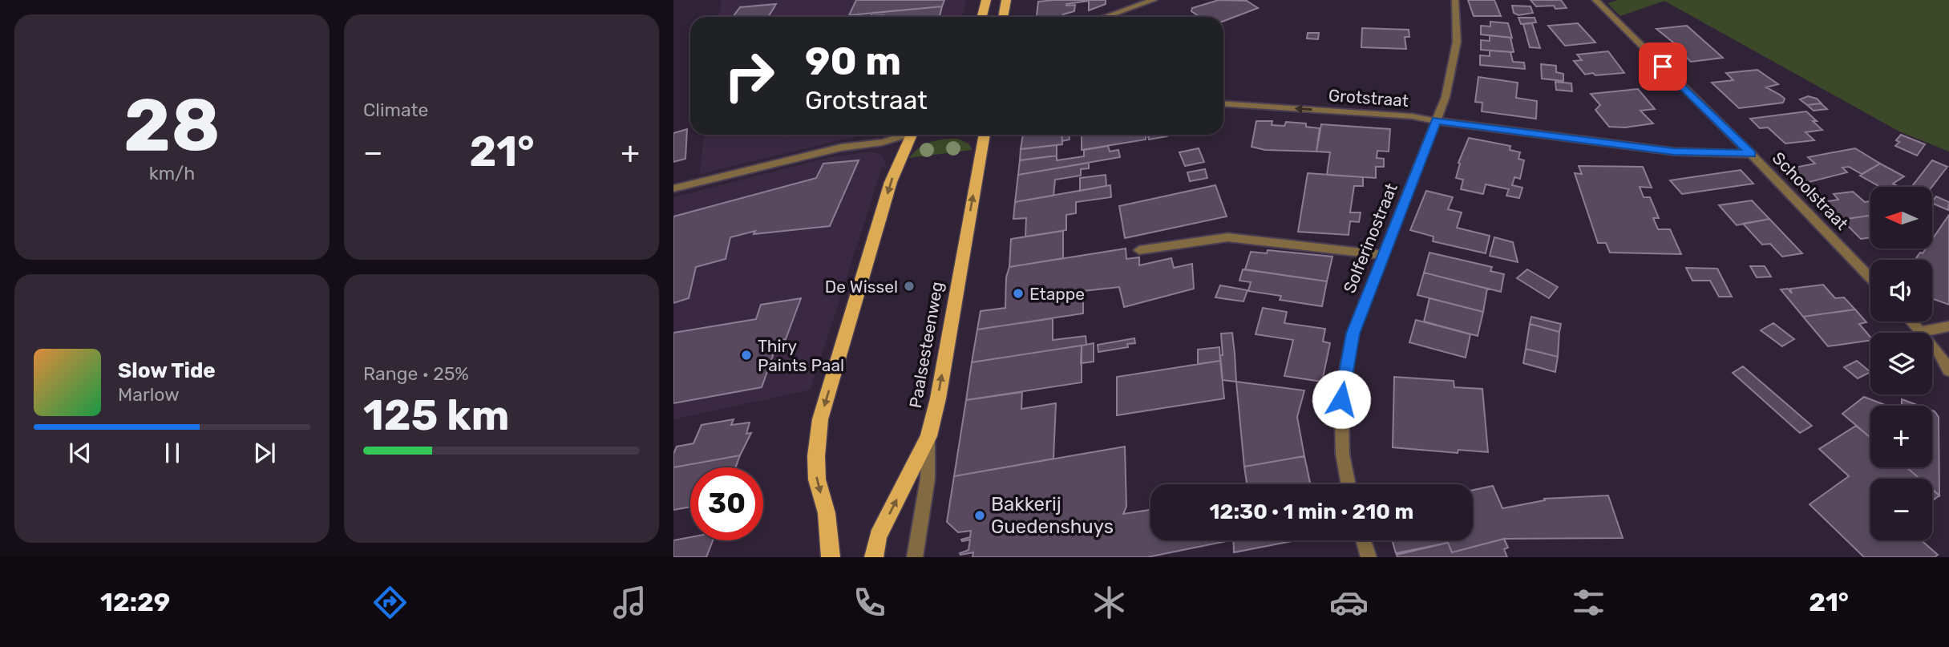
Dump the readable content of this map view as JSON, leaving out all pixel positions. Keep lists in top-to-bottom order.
{
  "streets": {
    "main road": ["Paalsesteenweg"],
    "street": ["Grotstraat", "Schoolstraat", "Solferinostraat"]
  },
  "crossings": [
    ["Grotstraat", "Schoolstraat"],
    ["Grotstraat", "Solferinostraat"]
  ],
  "one_way": ["Grotstraat"],
  "places": [
    "De Wissel",
    "Etappe",
    "Thiry Paints Paal",
    "Bakkerij Guedenshuys"
  ],
  "north": "left",
  "page": {
    "tile": [
      ["28", "km/h"],
      "Climate",
      ["Range · 25%", "125 km"]
    ],
    "turn": ["90 m", "Grotstraat"],
    "heat": ["−", "21°", "+"],
    "map_buttons": ["+", "−"],
    "song": ["Slow Tide", "Marlow"],
    "limit": "30",
    "trip": "12:30 · 1 min · 210 m",
    "tabs": ["12:29", "21°"]
  }
}
